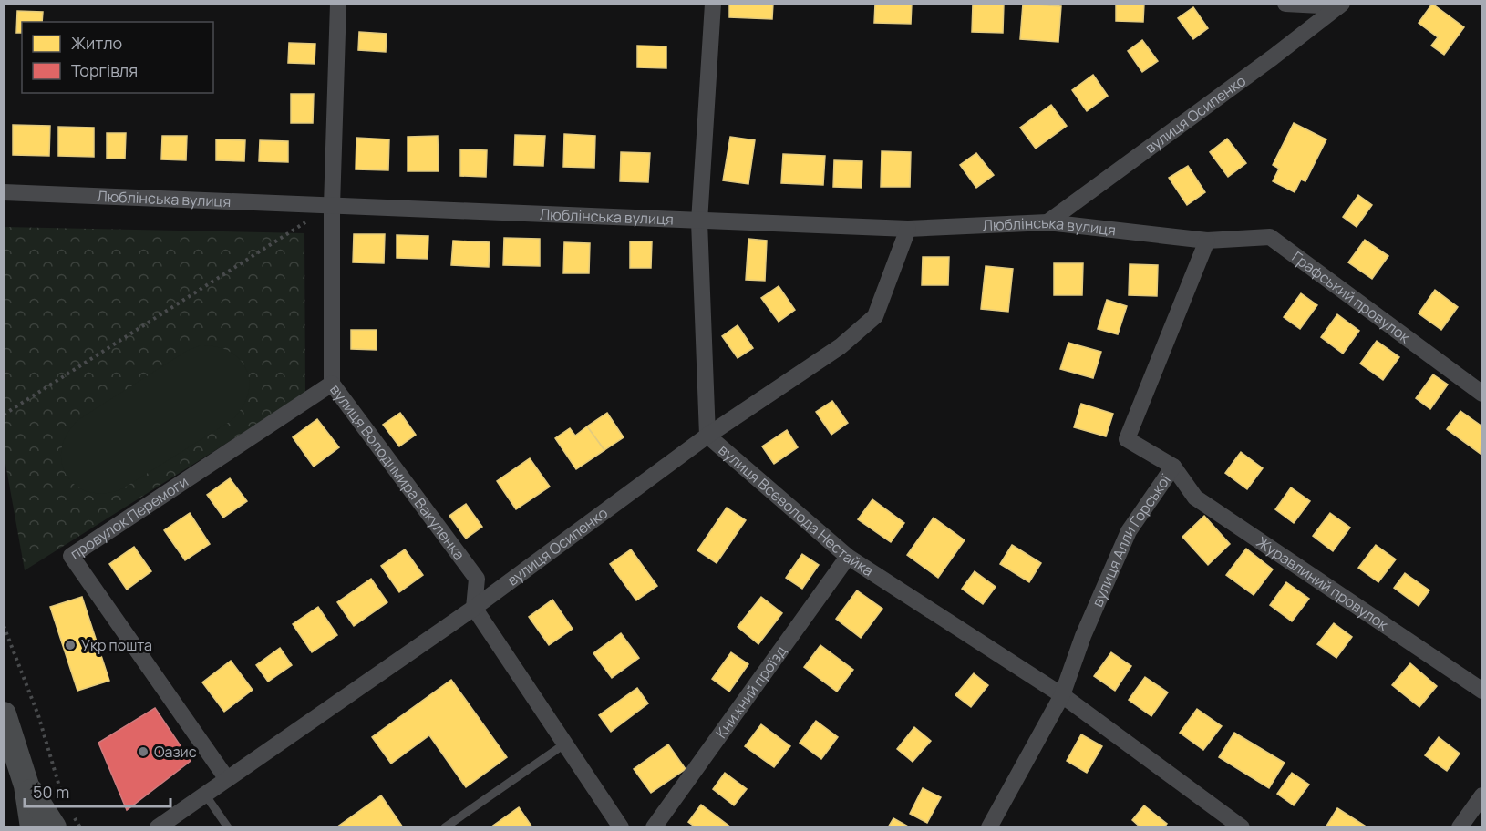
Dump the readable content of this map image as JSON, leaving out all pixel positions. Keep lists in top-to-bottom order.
{
  "streets": {
    "street": [
      "вулиця Осипенко",
      "Люблінська вулиця",
      "Графський провулок",
      "вулиця Володимира Вакуленка",
      "вулиця Всеволода Нестайка",
      "провулок Перемоги",
      "вулиця Алли Горської",
      "Журавлиний провулок",
      "Книжний проїзд"
    ]
  },
  "crossings": [
    ["вулиця Осипенко", "Люблінська вулиця"],
    ["вулиця Осипенко", "вулиця Володимира Вакуленка"],
    ["вулиця Осипенко", "вулиця Всеволода Нестайка"],
    ["вулиця Осипенко", "провулок Перемоги"],
    ["Люблінська вулиця", "Графський провулок"],
    ["Люблінська вулиця", "вулиця Володимира Вакуленка"],
    ["Люблінська вулиця", "вулиця Всеволода Нестайка"],
    ["Люблінська вулиця", "вулиця Алли Горської"],
    ["Графський провулок", "вулиця Алли Горської"],
    ["вулиця Володимира Вакуленка", "провулок Перемоги"],
    ["вулиця Всеволода Нестайка", "вулиця Алли Горської"],
    ["вулиця Всеволода Нестайка", "Книжний проїзд"],
    ["вулиця Алли Горської", "Журавлиний провулок"]
  ],
  "places": ["Укр пошта", "Оазис"],
  "legend": ["Житло", "Торгівля"],
  "scale_bar": "50 m"
}
